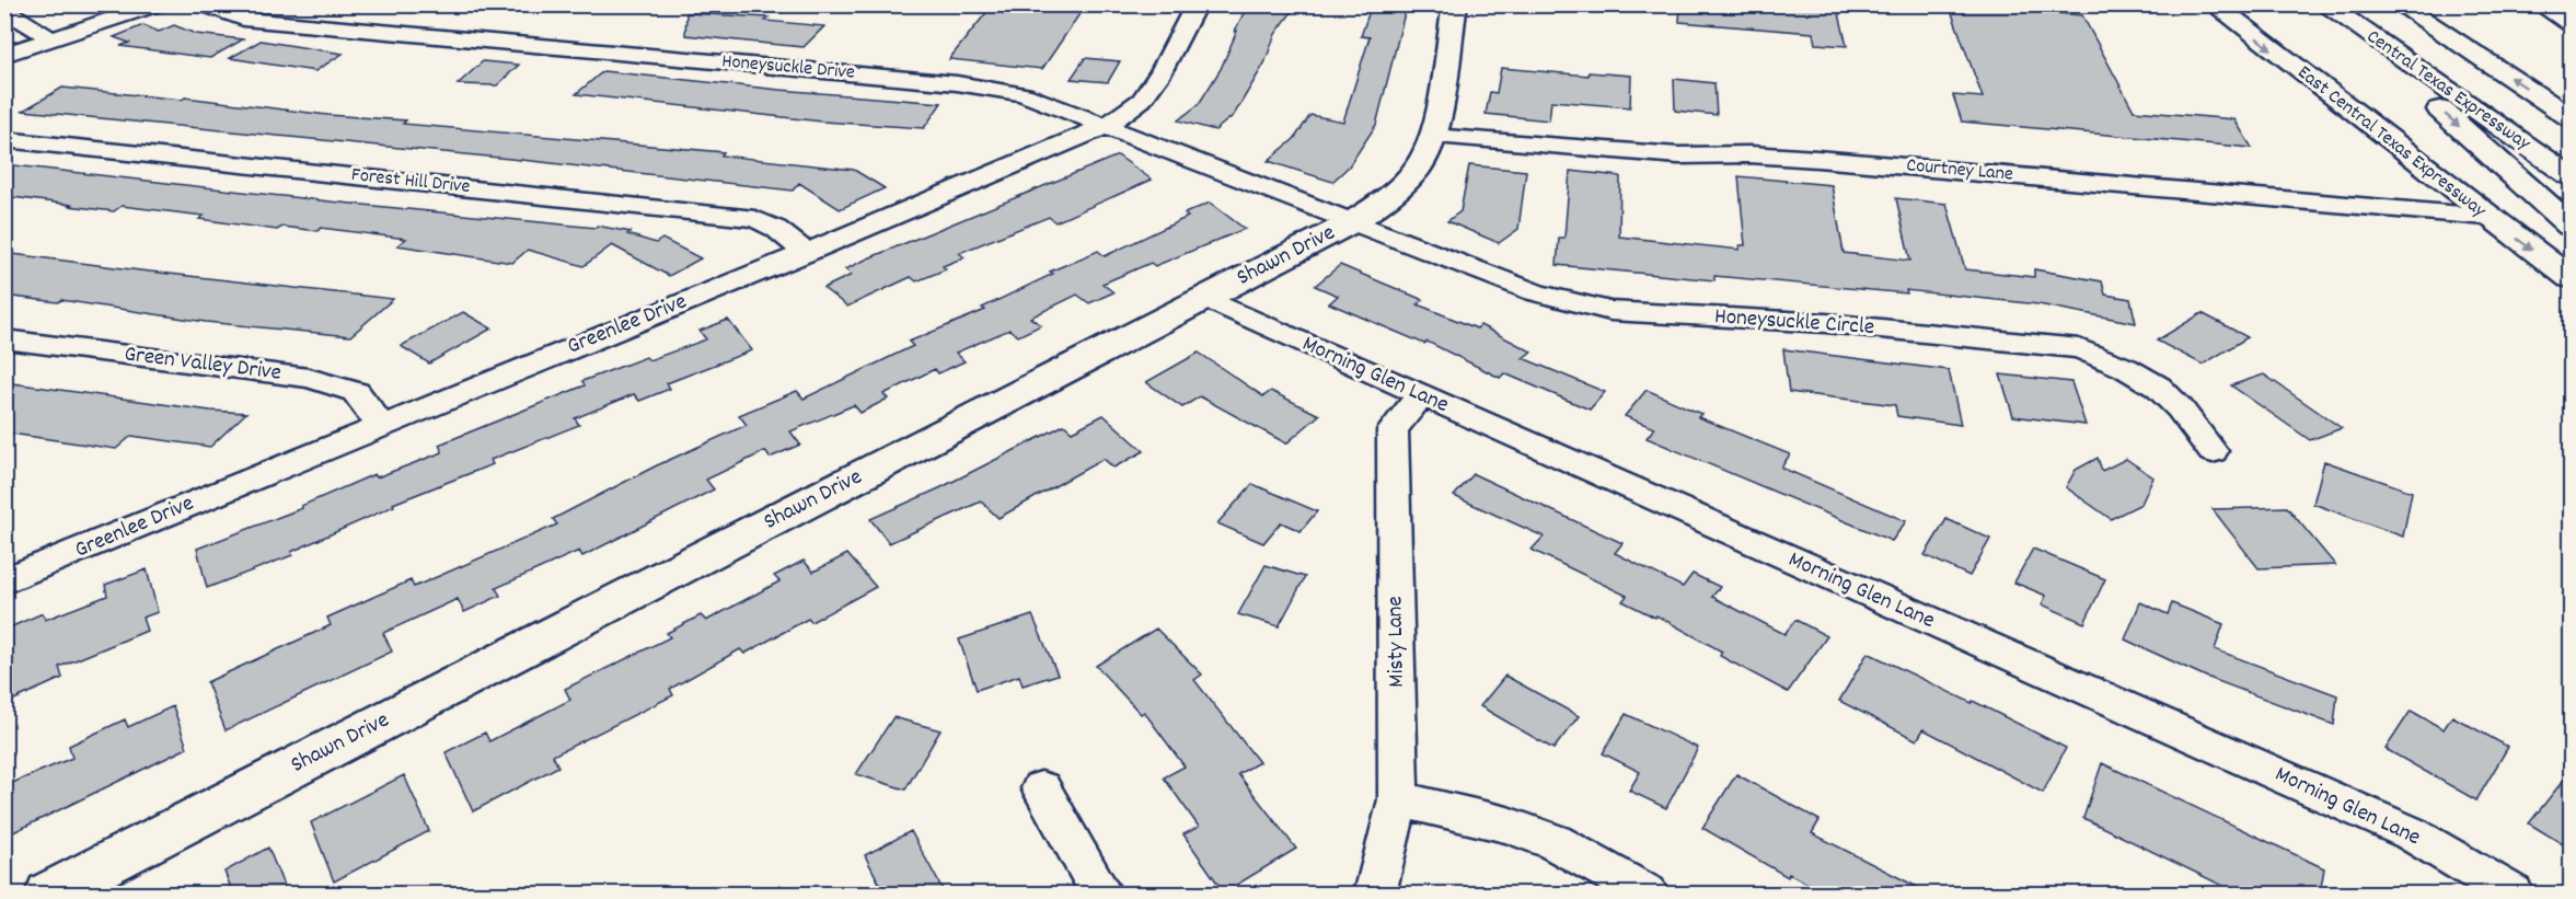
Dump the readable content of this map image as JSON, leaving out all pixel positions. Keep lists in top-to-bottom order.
{
  "streets": {
    "main road": ["Central Texas Expressway", "East Central Texas Expressway", "Shawn Drive"],
    "street": [
      "Honeysuckle Drive",
      "Courtney Lane",
      "Forest Hill Drive",
      "Honeysuckle Circle",
      "Greenlee Drive",
      "Green Valley Drive",
      "Morning Glen Lane",
      "Misty Lane"
    ]
  },
  "crossings": [
    ["Honeysuckle Drive", "Shawn Drive"],
    ["Honeysuckle Drive", "Honeysuckle Circle"],
    ["Honeysuckle Drive", "Greenlee Drive"],
    ["East Central Texas Expressway", "Courtney Lane"],
    ["Courtney Lane", "Shawn Drive"],
    ["Forest Hill Drive", "Greenlee Drive"],
    ["Shawn Drive", "Honeysuckle Circle"],
    ["Shawn Drive", "Morning Glen Lane"],
    ["Greenlee Drive", "Green Valley Drive"],
    ["Morning Glen Lane", "Misty Lane"]
  ]
}
